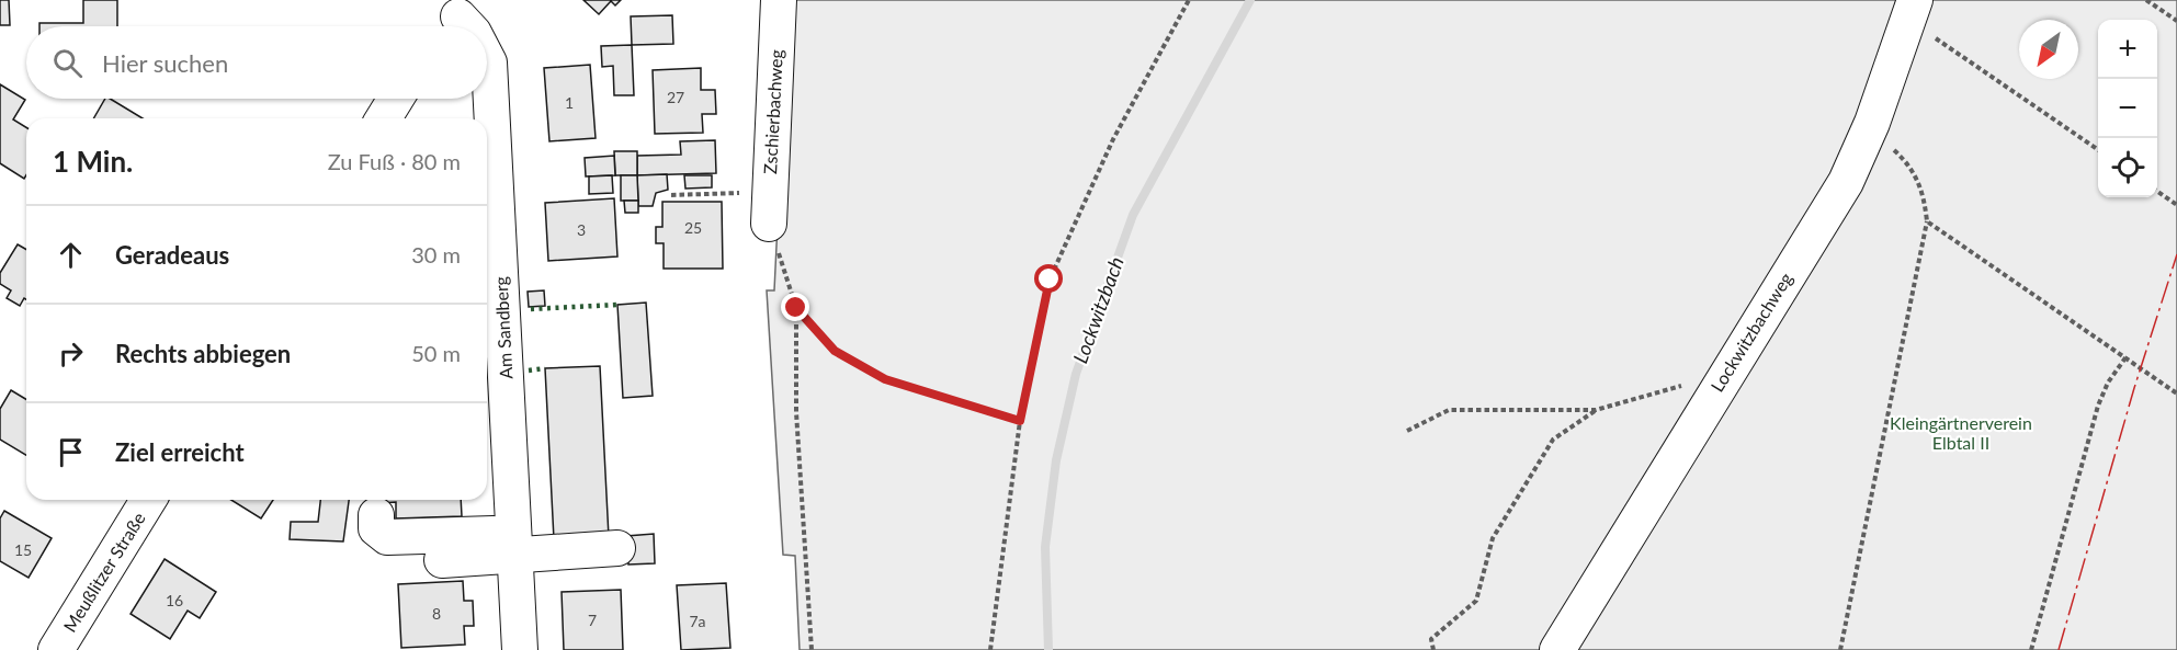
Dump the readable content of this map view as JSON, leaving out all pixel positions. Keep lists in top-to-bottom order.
{
  "streets": {
    "street": [
      "Zschierbachweg",
      "Am Sandberg",
      "Lockwitzbachweg",
      "Meußlitzer Straße"
    ]
  },
  "water": ["Lockwitzbach"],
  "parks": ["Kleingärtnerverein Elbtal II"],
  "house_numbers": [
    "27",
    "1",
    "25",
    "3",
    "15",
    "16",
    "8",
    "7",
    "7a"
  ],
  "north": "bottom left",
  "page": {
    "map_buttons": ["+", "−"],
    "search": "Hier suchen",
    "heading": ["1 Min.", "Zu Fuß · 80 m"],
    "list": [
      ["Geradeaus", "30 m"],
      ["Rechts abbiegen", "50 m"],
      "Ziel erreicht"
    ]
  }
}
